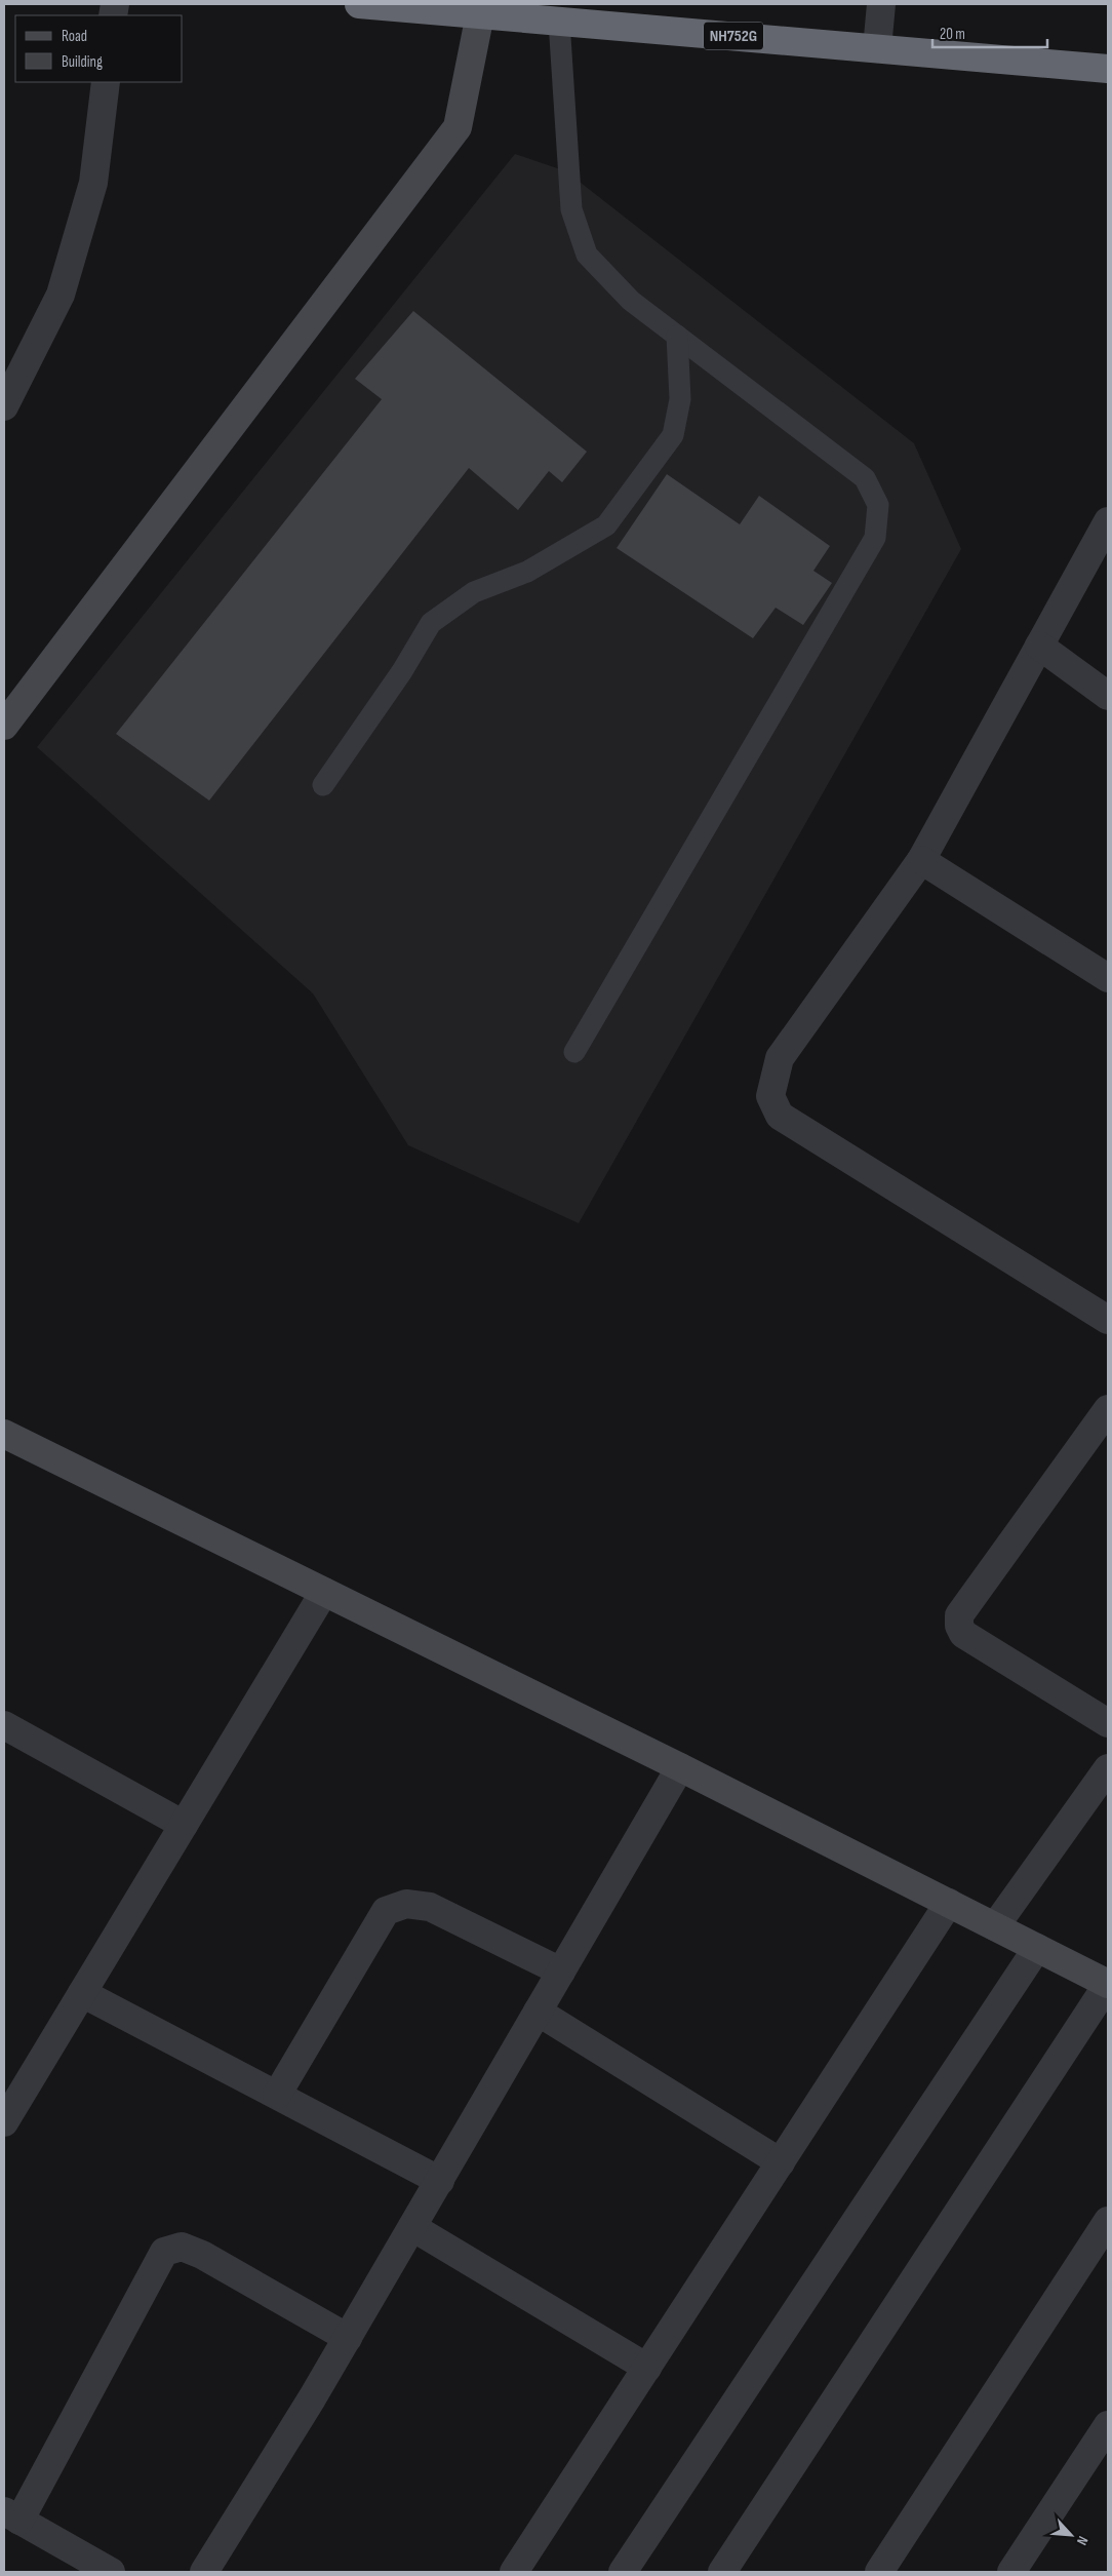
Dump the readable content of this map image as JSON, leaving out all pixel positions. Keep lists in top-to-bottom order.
{
  "streets": {
    "highway": ["NH752G"]
  },
  "legend": ["Road", "Building"],
  "scale_bar": "20 m",
  "north": "bottom right"
}
